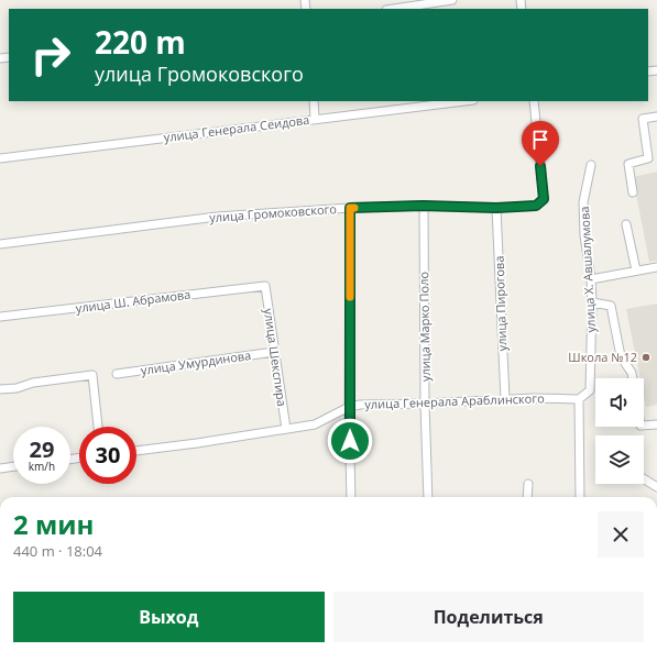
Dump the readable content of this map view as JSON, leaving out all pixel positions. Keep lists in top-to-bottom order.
{
  "streets": {
    "street": [
      "улица Генерала Сеидова",
      "улица Громоковского",
      "улица Х. Авшалумова",
      "улица Ш. Абрамова",
      "улица Пирогова",
      "улица Марко Поло",
      "улица Шекспира",
      "улица Умурдинова",
      "улица Генерала Араблинского"
    ]
  },
  "crossings": [
    ["улица Громоковского", "улица Пирогова"],
    ["улица Громоковского", "улица Марко Поло"],
    ["улица Х. Авшалумова", "улица Генерала Араблинского"],
    ["улица Ш. Абрамова", "улица Шекспира"],
    ["улица Пирогова", "улица Генерала Араблинского"],
    ["улица Марко Поло", "улица Генерала Араблинского"],
    ["улица Шекспира", "улица Умурдинова"],
    ["улица Шекспира", "улица Генерала Араблинского"]
  ],
  "places": ["Школа №12"],
  "page": {
    "turn": ["220 m", "улица Громоковского"],
    "speed": "29 km/h",
    "limit": "30",
    "heading": ["2 мин", "440 m · 18:04"],
    "buttons": ["Выход", "Поделиться"]
  }
}
